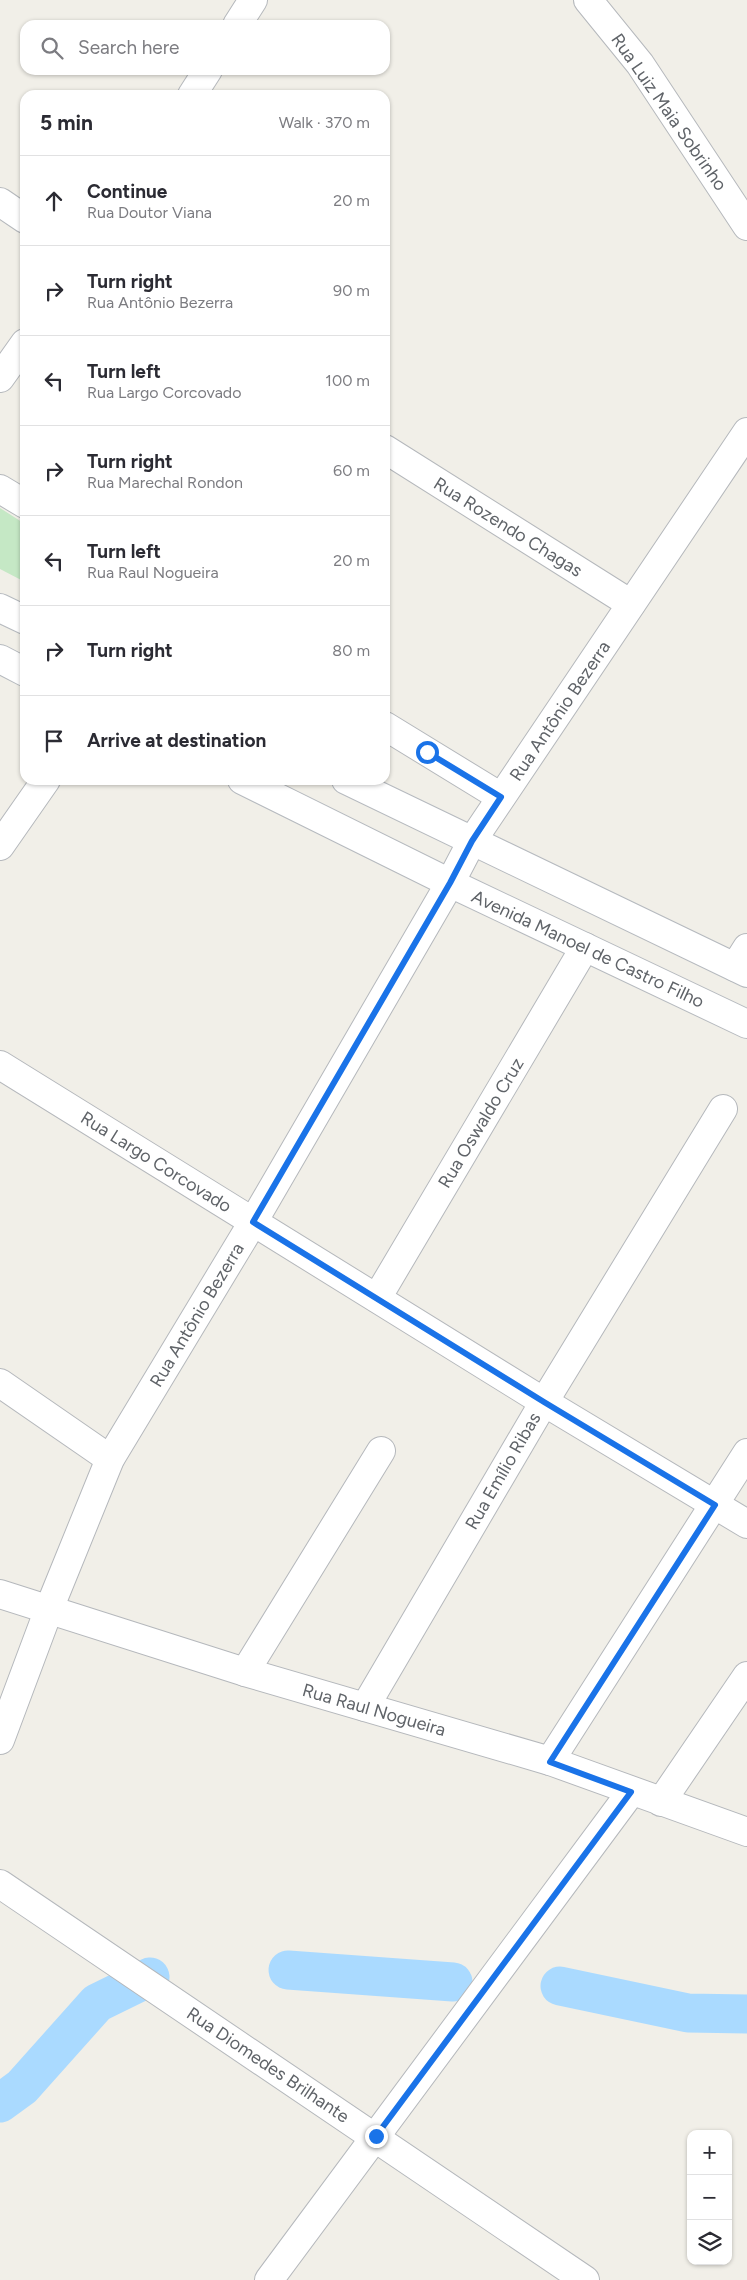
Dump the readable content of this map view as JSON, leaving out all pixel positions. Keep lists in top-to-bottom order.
{
  "streets": {
    "street": [
      "Rua Luiz Maia Sobrinho",
      "Rua Rozendo Chagas",
      "Rua Antônio Bezerra",
      "Avenida Manoel de Castro Filho",
      "Rua Oswaldo Cruz",
      "Rua Largo Corcovado",
      "Rua Emílio Ribas",
      "Rua Raul Nogueira",
      "Rua Diomedes Brilhante"
    ]
  },
  "crossings": [
    ["Rua Rozendo Chagas", "Rua Antônio Bezerra"],
    ["Rua Antônio Bezerra", "Avenida Manoel de Castro Filho"],
    ["Rua Antônio Bezerra", "Rua Largo Corcovado"],
    ["Rua Antônio Bezerra", "Rua Raul Nogueira"],
    ["Avenida Manoel de Castro Filho", "Rua Oswaldo Cruz"],
    ["Rua Oswaldo Cruz", "Rua Largo Corcovado"],
    ["Rua Largo Corcovado", "Rua Emílio Ribas"],
    ["Rua Emílio Ribas", "Rua Raul Nogueira"]
  ],
  "page": {
    "search": "Search here",
    "heading": ["5 min", "Walk · 370 m"],
    "list": [
      ["Continue", "Rua Doutor Viana", "20 m"],
      ["Turn right", "Rua Antônio Bezerra", "90 m"],
      ["Turn left", "Rua Largo Corcovado", "100 m"],
      ["Turn right", "Rua Marechal Rondon", "60 m"],
      ["Turn left", "Rua Raul Nogueira", "20 m"],
      ["Turn right", "80 m"],
      "Arrive at destination"
    ],
    "map_buttons": ["+", "−"]
  }
}
